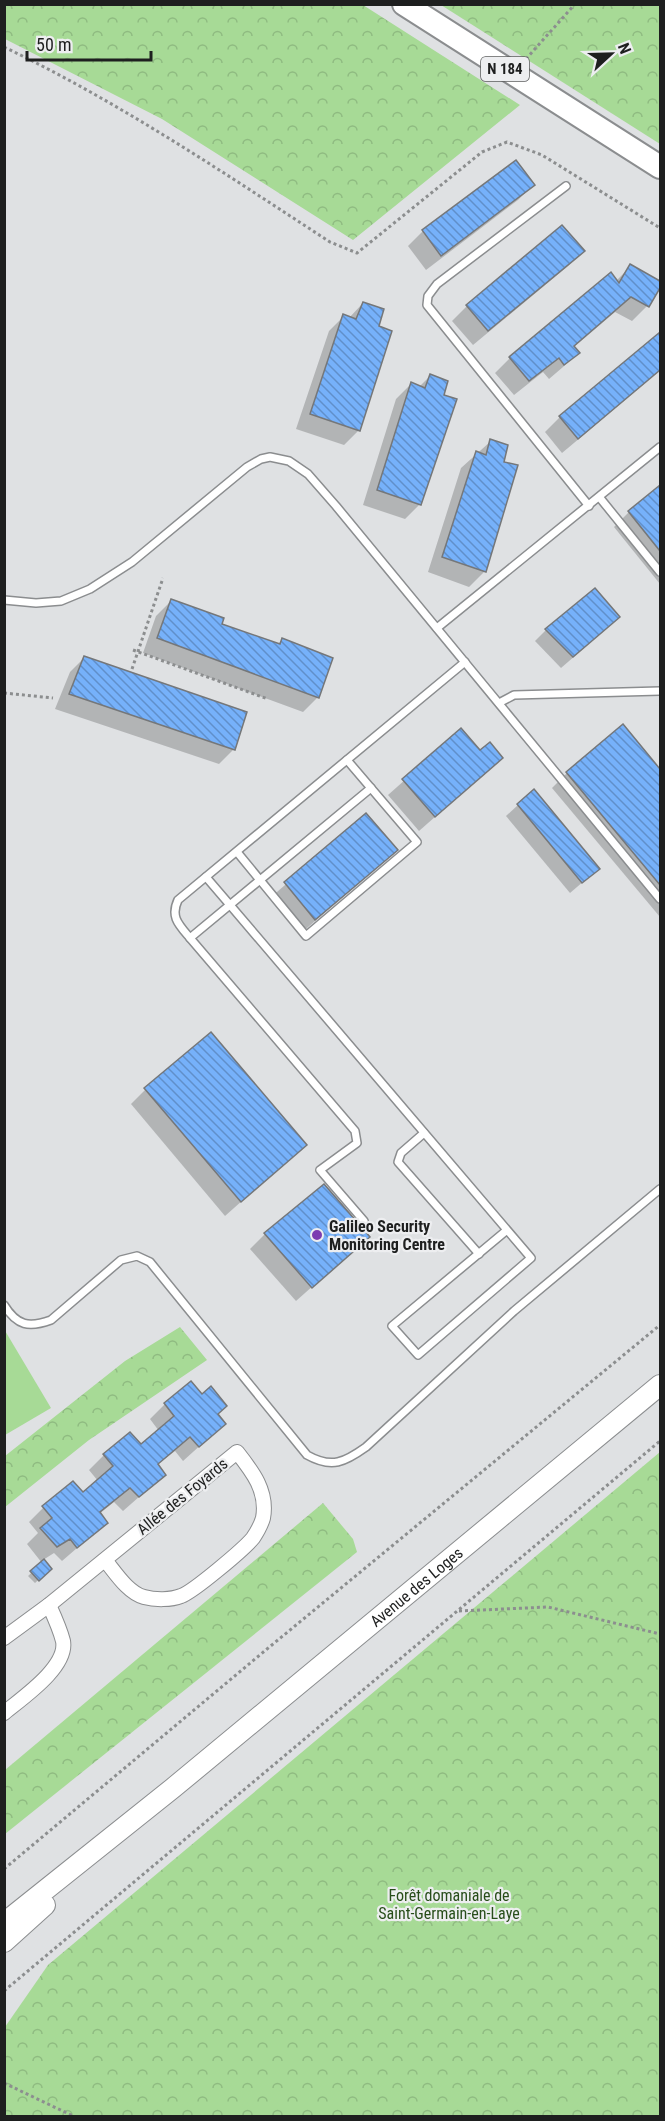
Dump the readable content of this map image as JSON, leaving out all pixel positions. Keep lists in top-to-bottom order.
{
  "streets": {
    "main road": ["N 184", "Avenue des Loges"],
    "street": ["Allée des Foyards"]
  },
  "parks": ["Forêt domaniale de Saint-Germain-en-Laye"],
  "places": ["Galileo Security Monitoring Centre"],
  "scale_bar": "50 m",
  "north": "right"
}
